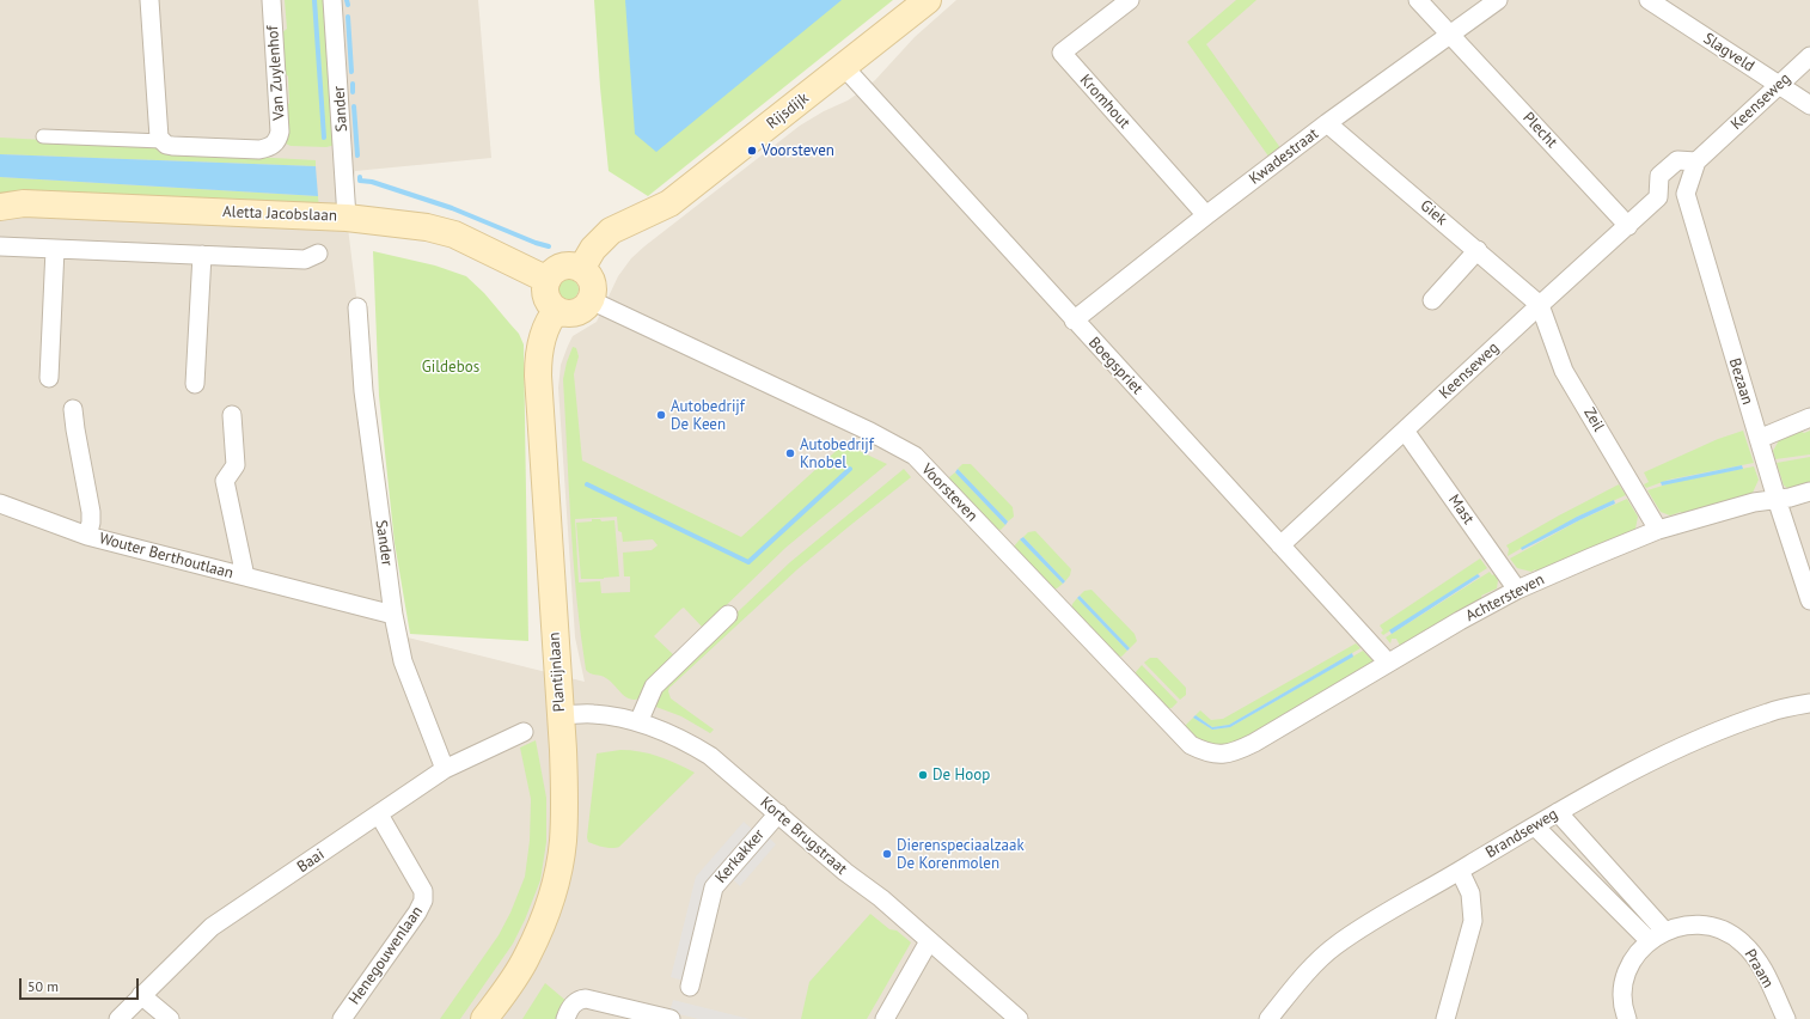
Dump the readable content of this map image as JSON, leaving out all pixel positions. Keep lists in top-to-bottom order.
{
  "streets": {
    "main road": ["Rijsdijk", "Aletta Jacobslaan", "Plantijnlaan"],
    "street": [
      "Slagveld",
      "Van Zuylenhof",
      "Kromhout",
      "Keenseweg",
      "Sander",
      "Plecht",
      "Kwadestraat",
      "Giek",
      "Boegspriet",
      "Bezaan",
      "Zeil",
      "Voorsteven",
      "Mast",
      "Wouter Berthoutlaan",
      "Achtersteven",
      "Brandseweg",
      "Korte Brugstraat",
      "Kerkakker",
      "Baai",
      "Henegouwenlaan",
      "Praam"
    ]
  },
  "crossings": [
    ["Slagveld", "Keenseweg"],
    ["Kromhout", "Kwadestraat"],
    ["Keenseweg", "Plecht"],
    ["Keenseweg", "Giek"],
    ["Keenseweg", "Boegspriet"],
    ["Keenseweg", "Zeil"],
    ["Keenseweg", "Mast"],
    ["Sander", "Aletta Jacobslaan"],
    ["Sander", "Wouter Berthoutlaan"],
    ["Sander", "Baai"],
    ["Rijsdijk", "Aletta Jacobslaan"],
    ["Rijsdijk", "Boegspriet"],
    ["Rijsdijk", "Voorsteven"],
    ["Rijsdijk", "Plantijnlaan"],
    ["Plecht", "Kwadestraat"],
    ["Kwadestraat", "Giek"],
    ["Kwadestraat", "Boegspriet"],
    ["Giek", "Zeil"],
    ["Aletta Jacobslaan", "Voorsteven"],
    ["Aletta Jacobslaan", "Plantijnlaan"],
    ["Boegspriet", "Achtersteven"],
    ["Bezaan", "Achtersteven"],
    ["Zeil", "Achtersteven"],
    ["Voorsteven", "Achtersteven"],
    ["Voorsteven", "Plantijnlaan"],
    ["Mast", "Achtersteven"],
    ["Plantijnlaan", "Korte Brugstraat"],
    ["Korte Brugstraat", "Kerkakker"],
    ["Baai", "Henegouwenlaan"]
  ],
  "parks": ["Gildebos"],
  "places": [
    "Voorsteven",
    "Autobedrijf De Keen",
    "Autobedrijf Knobel",
    "De Hoop",
    "Dierenspeciaalzaak De Korenmolen"
  ],
  "scale_bar": "50 m"
}
